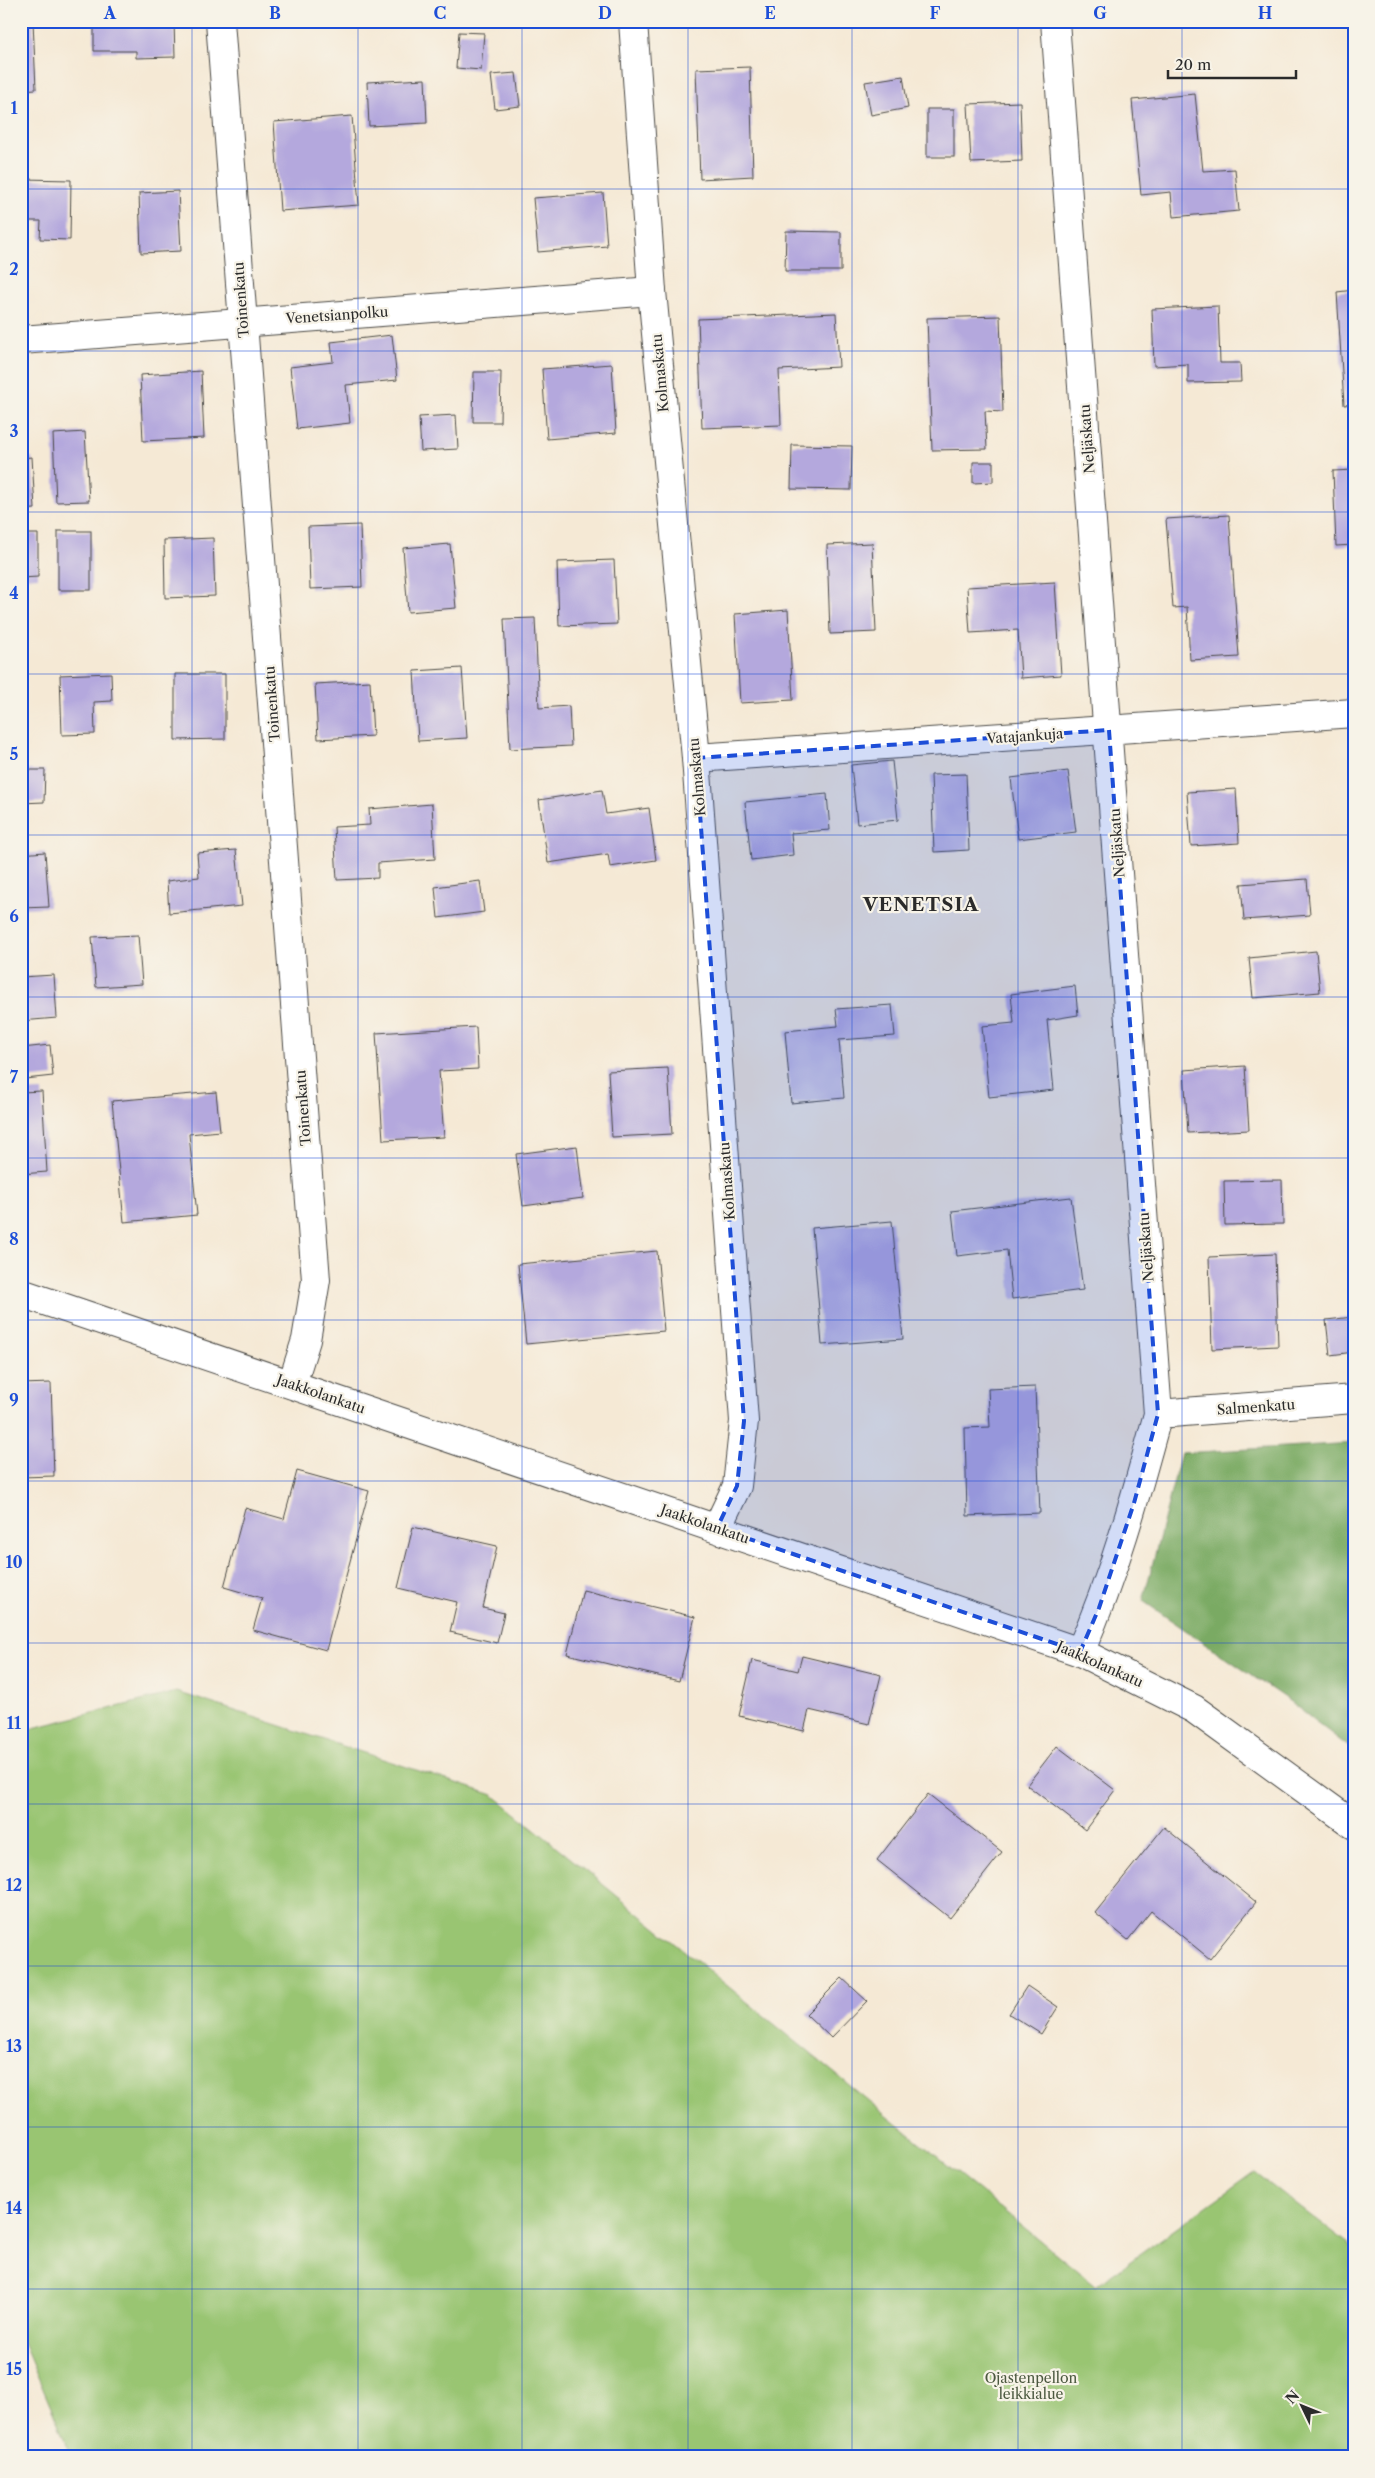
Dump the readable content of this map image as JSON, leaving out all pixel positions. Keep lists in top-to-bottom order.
{
  "streets": {
    "street": [
      "Toinenkatu",
      "Venetsianpolku",
      "Kolmaskatu",
      "Neljäskatu",
      "Vatajankuja",
      "Jaakkolankatu",
      "Salmenkatu"
    ]
  },
  "crossings": [
    ["Toinenkatu", "Venetsianpolku"],
    ["Toinenkatu", "Jaakkolankatu"],
    ["Venetsianpolku", "Kolmaskatu"],
    ["Kolmaskatu", "Vatajankuja"],
    ["Kolmaskatu", "Jaakkolankatu"],
    ["Neljäskatu", "Vatajankuja"],
    ["Neljäskatu", "Jaakkolankatu"],
    ["Neljäskatu", "Salmenkatu"]
  ],
  "districts": ["VENETSIA"],
  "parks": ["Ojastenpellon leikkialue"],
  "scale_bar": "20 m",
  "north": "top left",
  "grid": {
    "columns": [
      "A",
      "B",
      "C",
      "D",
      "E",
      "F",
      "G",
      "H"
    ],
    "rows": [
      "1",
      "2",
      "3",
      "4",
      "5",
      "6",
      "7",
      "8",
      "9",
      "10",
      "11",
      "12",
      "13",
      "14",
      "15"
    ]
  }
}
